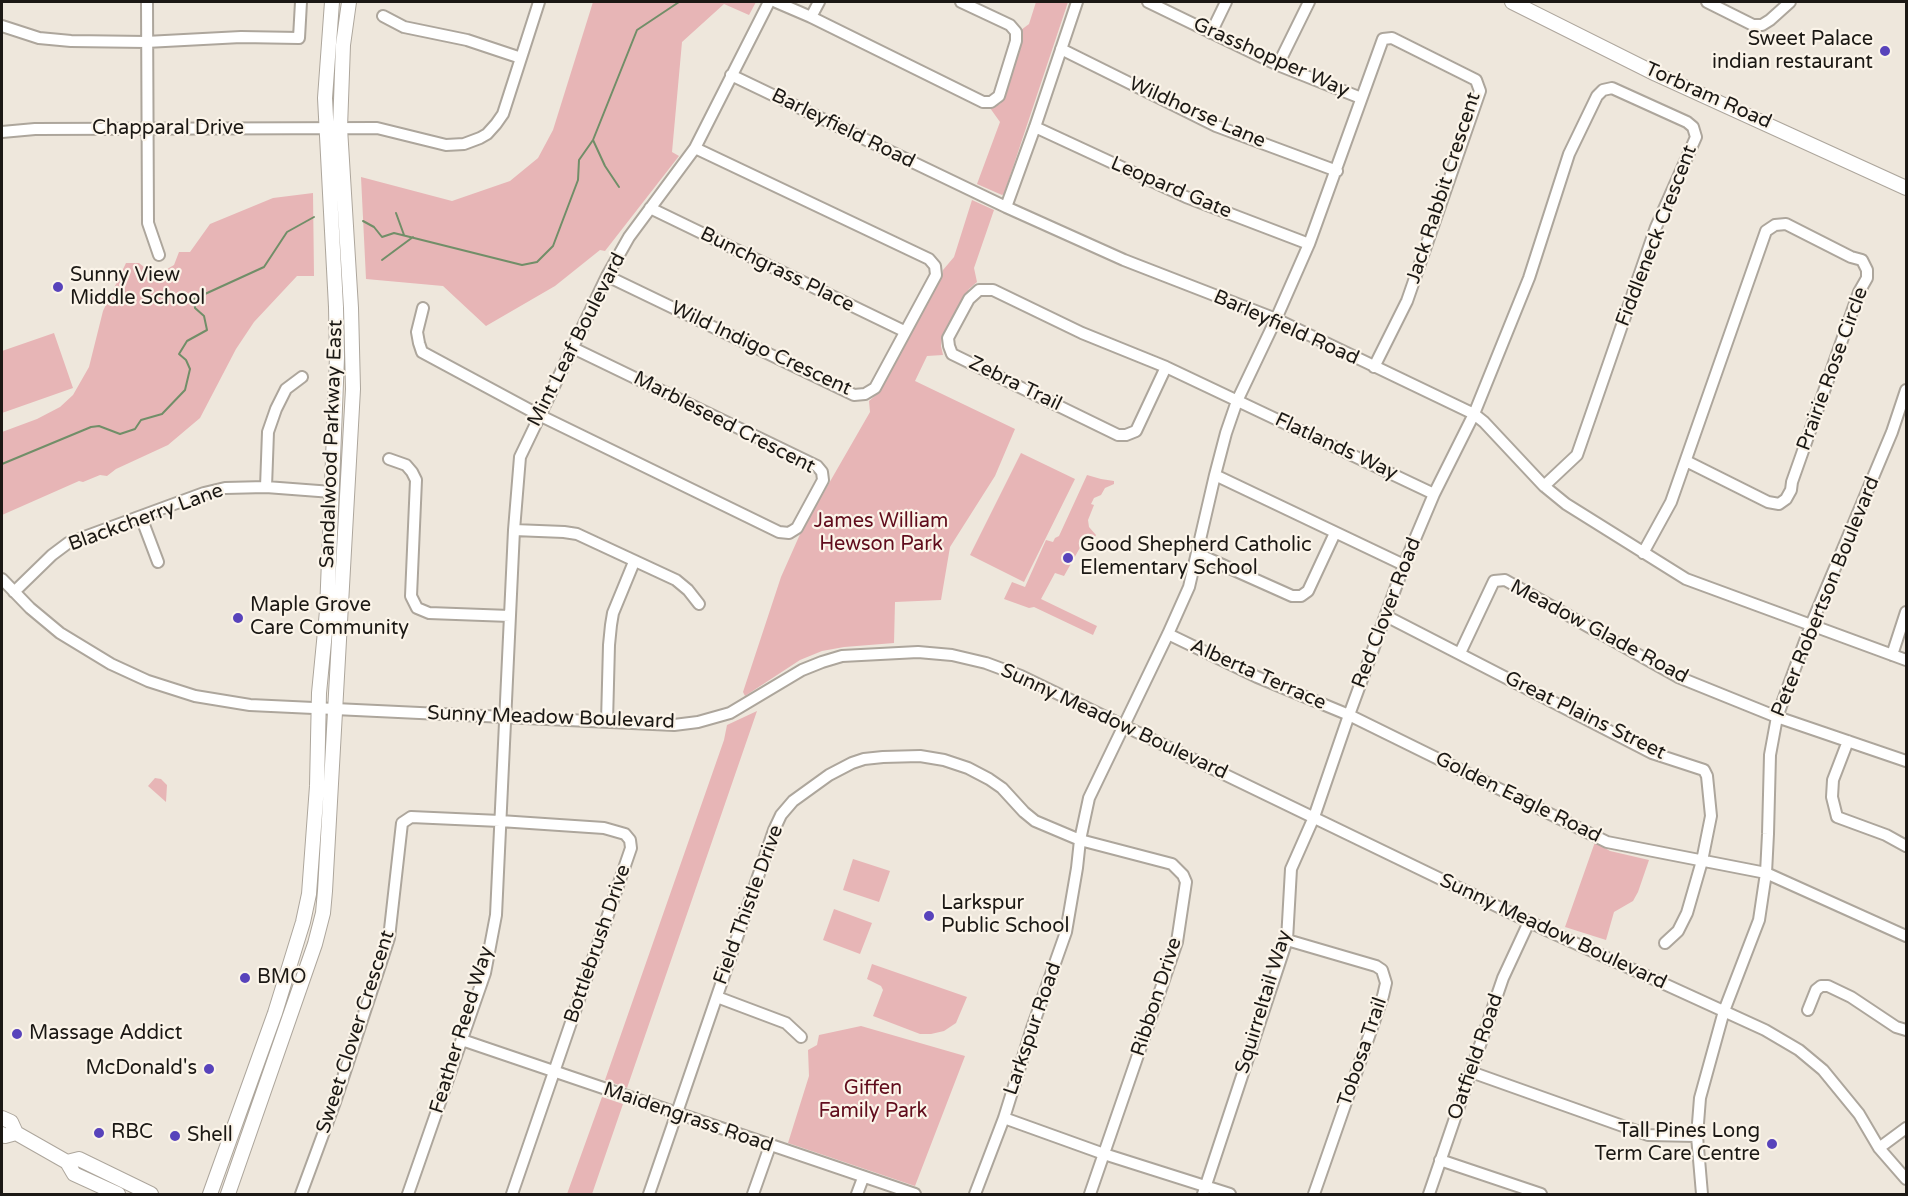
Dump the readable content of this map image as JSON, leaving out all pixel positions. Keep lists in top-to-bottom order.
{
  "streets": {
    "main road": ["Torbram Road", "Sandalwood Parkway East"],
    "street": [
      "Grasshopper Way",
      "Wildhorse Lane",
      "Chapparal Drive",
      "Barleyfield Road",
      "Leopard Gate",
      "Jack Rabbit Crescent",
      "Fiddleneck Crescent",
      "Bunchgrass Place",
      "Mint Leaf Boulevard",
      "Wild Indigo Crescent",
      "Prairie Rose Circle",
      "Zebra Trail",
      "Marbleseed Crescent",
      "Flatlands Way",
      "Blackcherry Lane",
      "Peter Robertson Boulevard",
      "Red Clover Road",
      "Meadow Glade Road",
      "Alberta Terrace",
      "Great Plains Street",
      "Sunny Meadow Boulevard",
      "Golden Eagle Road",
      "Field Thistle Drive",
      "Bottlebrush Drive",
      "Ribbon Drive",
      "Squirreltail Way",
      "Larkspur Road",
      "Feather Reed Way",
      "Sweet Clover Crescent",
      "Tobosa Trail",
      "Oatfield Road",
      "Maidengrass Road"
    ]
  },
  "crossings": [
    ["Grasshopper Way", "Jack Rabbit Crescent"],
    ["Wildhorse Lane", "Jack Rabbit Crescent"],
    ["Chapparal Drive", "Sandalwood Parkway East"],
    ["Barleyfield Road", "Jack Rabbit Crescent"],
    ["Barleyfield Road", "Fiddleneck Crescent"],
    ["Barleyfield Road", "Mint Leaf Boulevard"],
    ["Barleyfield Road", "Prairie Rose Circle"],
    ["Barleyfield Road", "Peter Robertson Boulevard"],
    ["Barleyfield Road", "Red Clover Road"],
    ["Leopard Gate", "Jack Rabbit Crescent"],
    ["Jack Rabbit Crescent", "Zebra Trail"],
    ["Jack Rabbit Crescent", "Flatlands Way"],
    ["Jack Rabbit Crescent", "Larkspur Road"],
    ["Fiddleneck Crescent", "Red Clover Road"],
    ["Bunchgrass Place", "Mint Leaf Boulevard"],
    ["Bunchgrass Place", "Wild Indigo Crescent"],
    ["Mint Leaf Boulevard", "Wild Indigo Crescent"],
    ["Mint Leaf Boulevard", "Marbleseed Crescent"],
    ["Mint Leaf Boulevard", "Sunny Meadow Boulevard"],
    ["Mint Leaf Boulevard", "Feather Reed Way"],
    ["Zebra Trail", "Flatlands Way"],
    ["Sandalwood Parkway East", "Blackcherry Lane"],
    ["Sandalwood Parkway East", "Sunny Meadow Boulevard"],
    ["Flatlands Way", "Red Clover Road"],
    ["Blackcherry Lane", "Sunny Meadow Boulevard"],
    ["Peter Robertson Boulevard", "Meadow Glade Road"],
    ["Peter Robertson Boulevard", "Sunny Meadow Boulevard"],
    ["Peter Robertson Boulevard", "Golden Eagle Road"],
    ["Red Clover Road", "Alberta Terrace"],
    ["Red Clover Road", "Great Plains Street"],
    ["Red Clover Road", "Sunny Meadow Boulevard"],
    ["Red Clover Road", "Golden Eagle Road"],
    ["Red Clover Road", "Squirreltail Way"],
    ["Meadow Glade Road", "Great Plains Street"],
    ["Alberta Terrace", "Golden Eagle Road"],
    ["Alberta Terrace", "Larkspur Road"],
    ["Great Plains Street", "Golden Eagle Road"],
    ["Sunny Meadow Boulevard", "Squirreltail Way"],
    ["Sunny Meadow Boulevard", "Larkspur Road"],
    ["Sunny Meadow Boulevard", "Feather Reed Way"],
    ["Sunny Meadow Boulevard", "Oatfield Road"],
    ["Field Thistle Drive", "Ribbon Drive"],
    ["Field Thistle Drive", "Larkspur Road"],
    ["Field Thistle Drive", "Maidengrass Road"],
    ["Bottlebrush Drive", "Feather Reed Way"],
    ["Bottlebrush Drive", "Sweet Clover Crescent"],
    ["Bottlebrush Drive", "Maidengrass Road"],
    ["Ribbon Drive", "Larkspur Road"],
    ["Squirreltail Way", "Tobosa Trail"],
    ["Feather Reed Way", "Sweet Clover Crescent"],
    ["Feather Reed Way", "Maidengrass Road"]
  ],
  "parks": ["James William Hewson Park", "Giffen Family Park"],
  "places": [
    "Sweet Palace indian restaurant",
    "Sunny View Middle School",
    "Good Shepherd Catholic Elementary School",
    "Maple Grove Care Community",
    "Larkspur Public School",
    "BMO",
    "Massage Addict",
    "McDonald's",
    "RBC",
    "Shell",
    "Tall Pines Long Term Care Centre"
  ]
}
